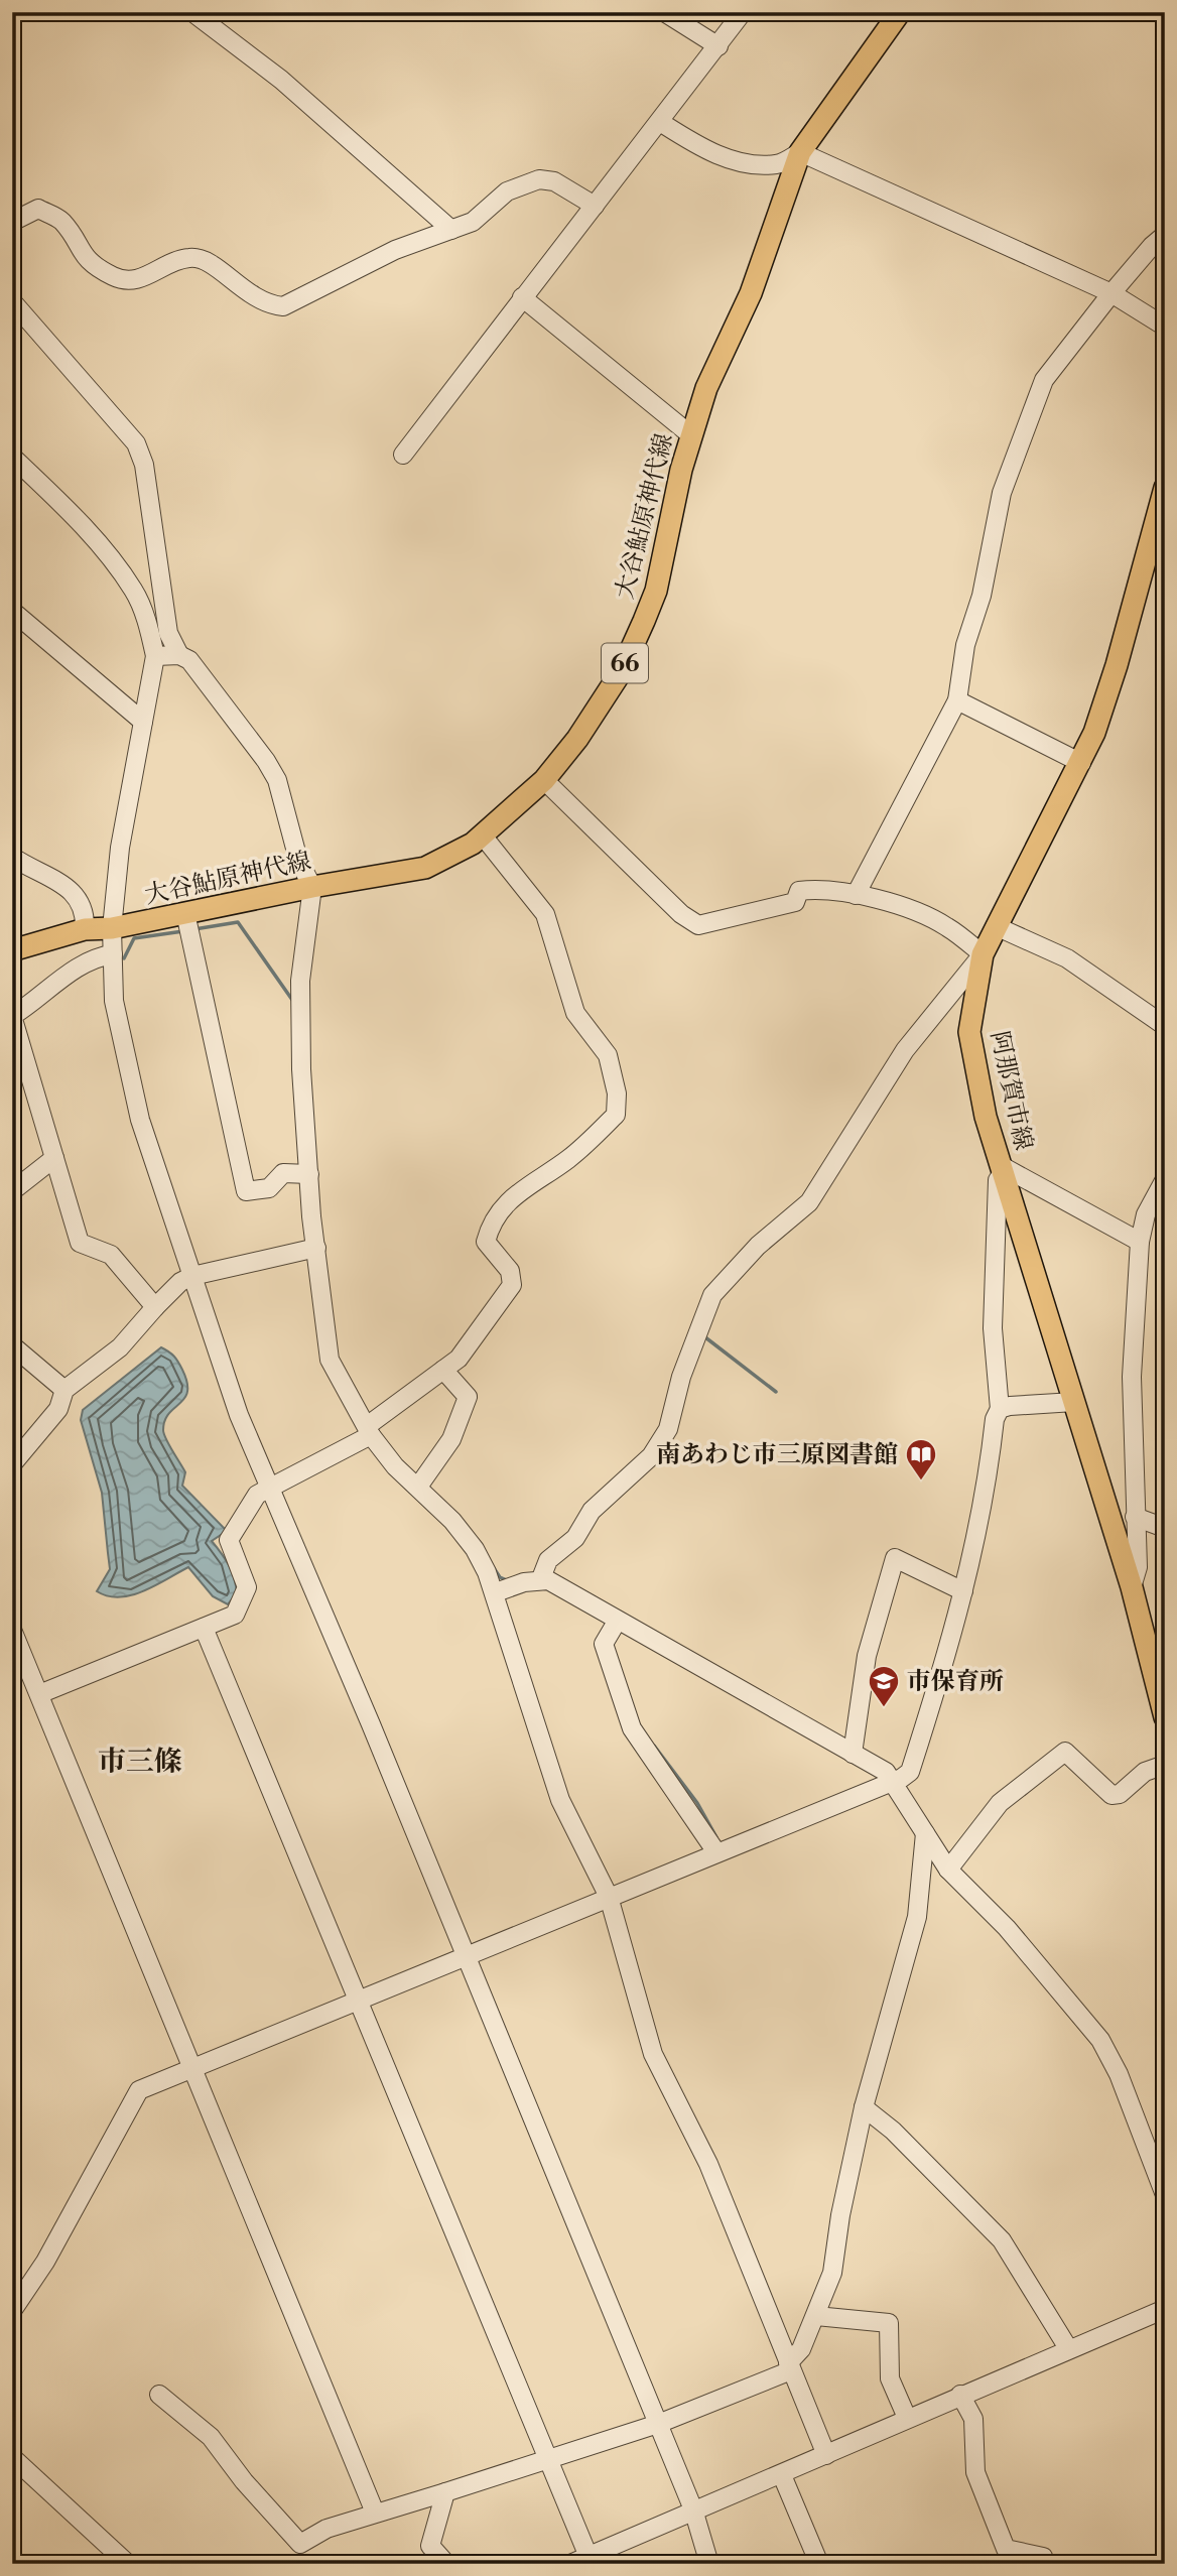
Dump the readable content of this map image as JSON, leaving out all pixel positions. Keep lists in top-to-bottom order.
{
  "streets": {
    "main road": ["大谷鮎原神代線", "66", "阿那賀市線"]
  },
  "districts": ["市三條"],
  "places": {
    "library": ["南あわじ市三原図書館"],
    "school or university": ["市保育所"]
  }
}
